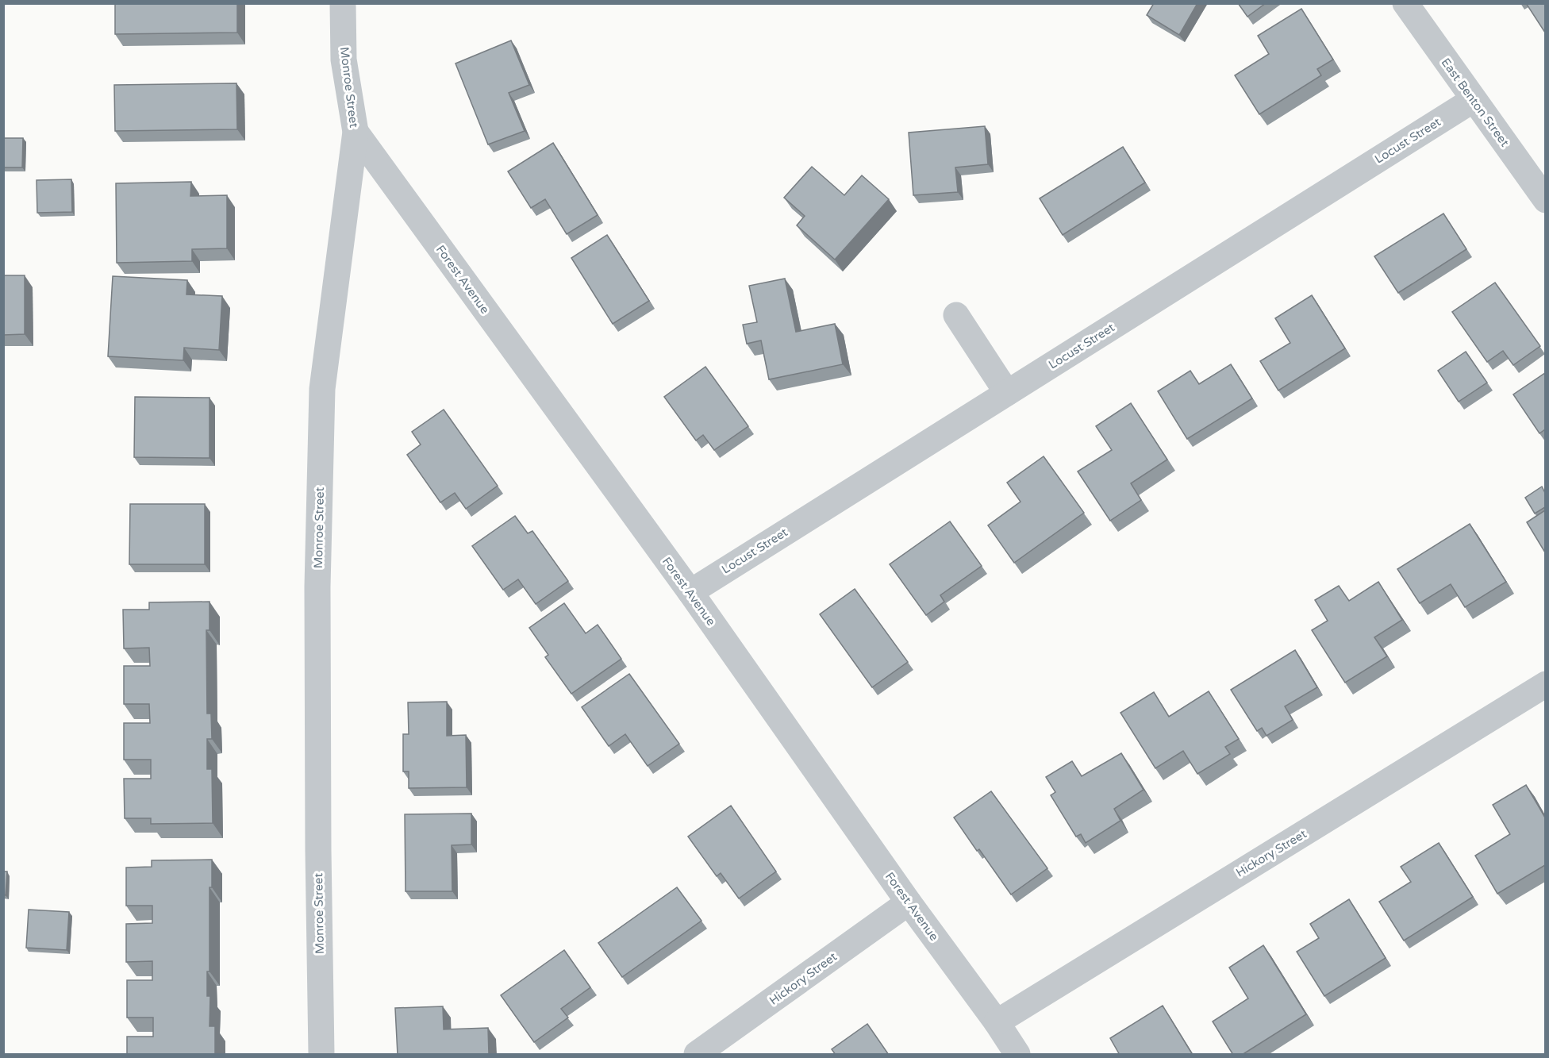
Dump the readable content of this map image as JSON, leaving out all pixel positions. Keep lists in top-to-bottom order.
{
  "streets": {
    "street": [
      "Monroe Street",
      "East Benton Street",
      "Locust Street",
      "Forest Avenue",
      "Hickory Street"
    ]
  },
  "crossings": [
    ["Monroe Street", "Forest Avenue"],
    ["East Benton Street", "Locust Street"],
    ["Locust Street", "Forest Avenue"],
    ["Forest Avenue", "Hickory Street"]
  ]
}
